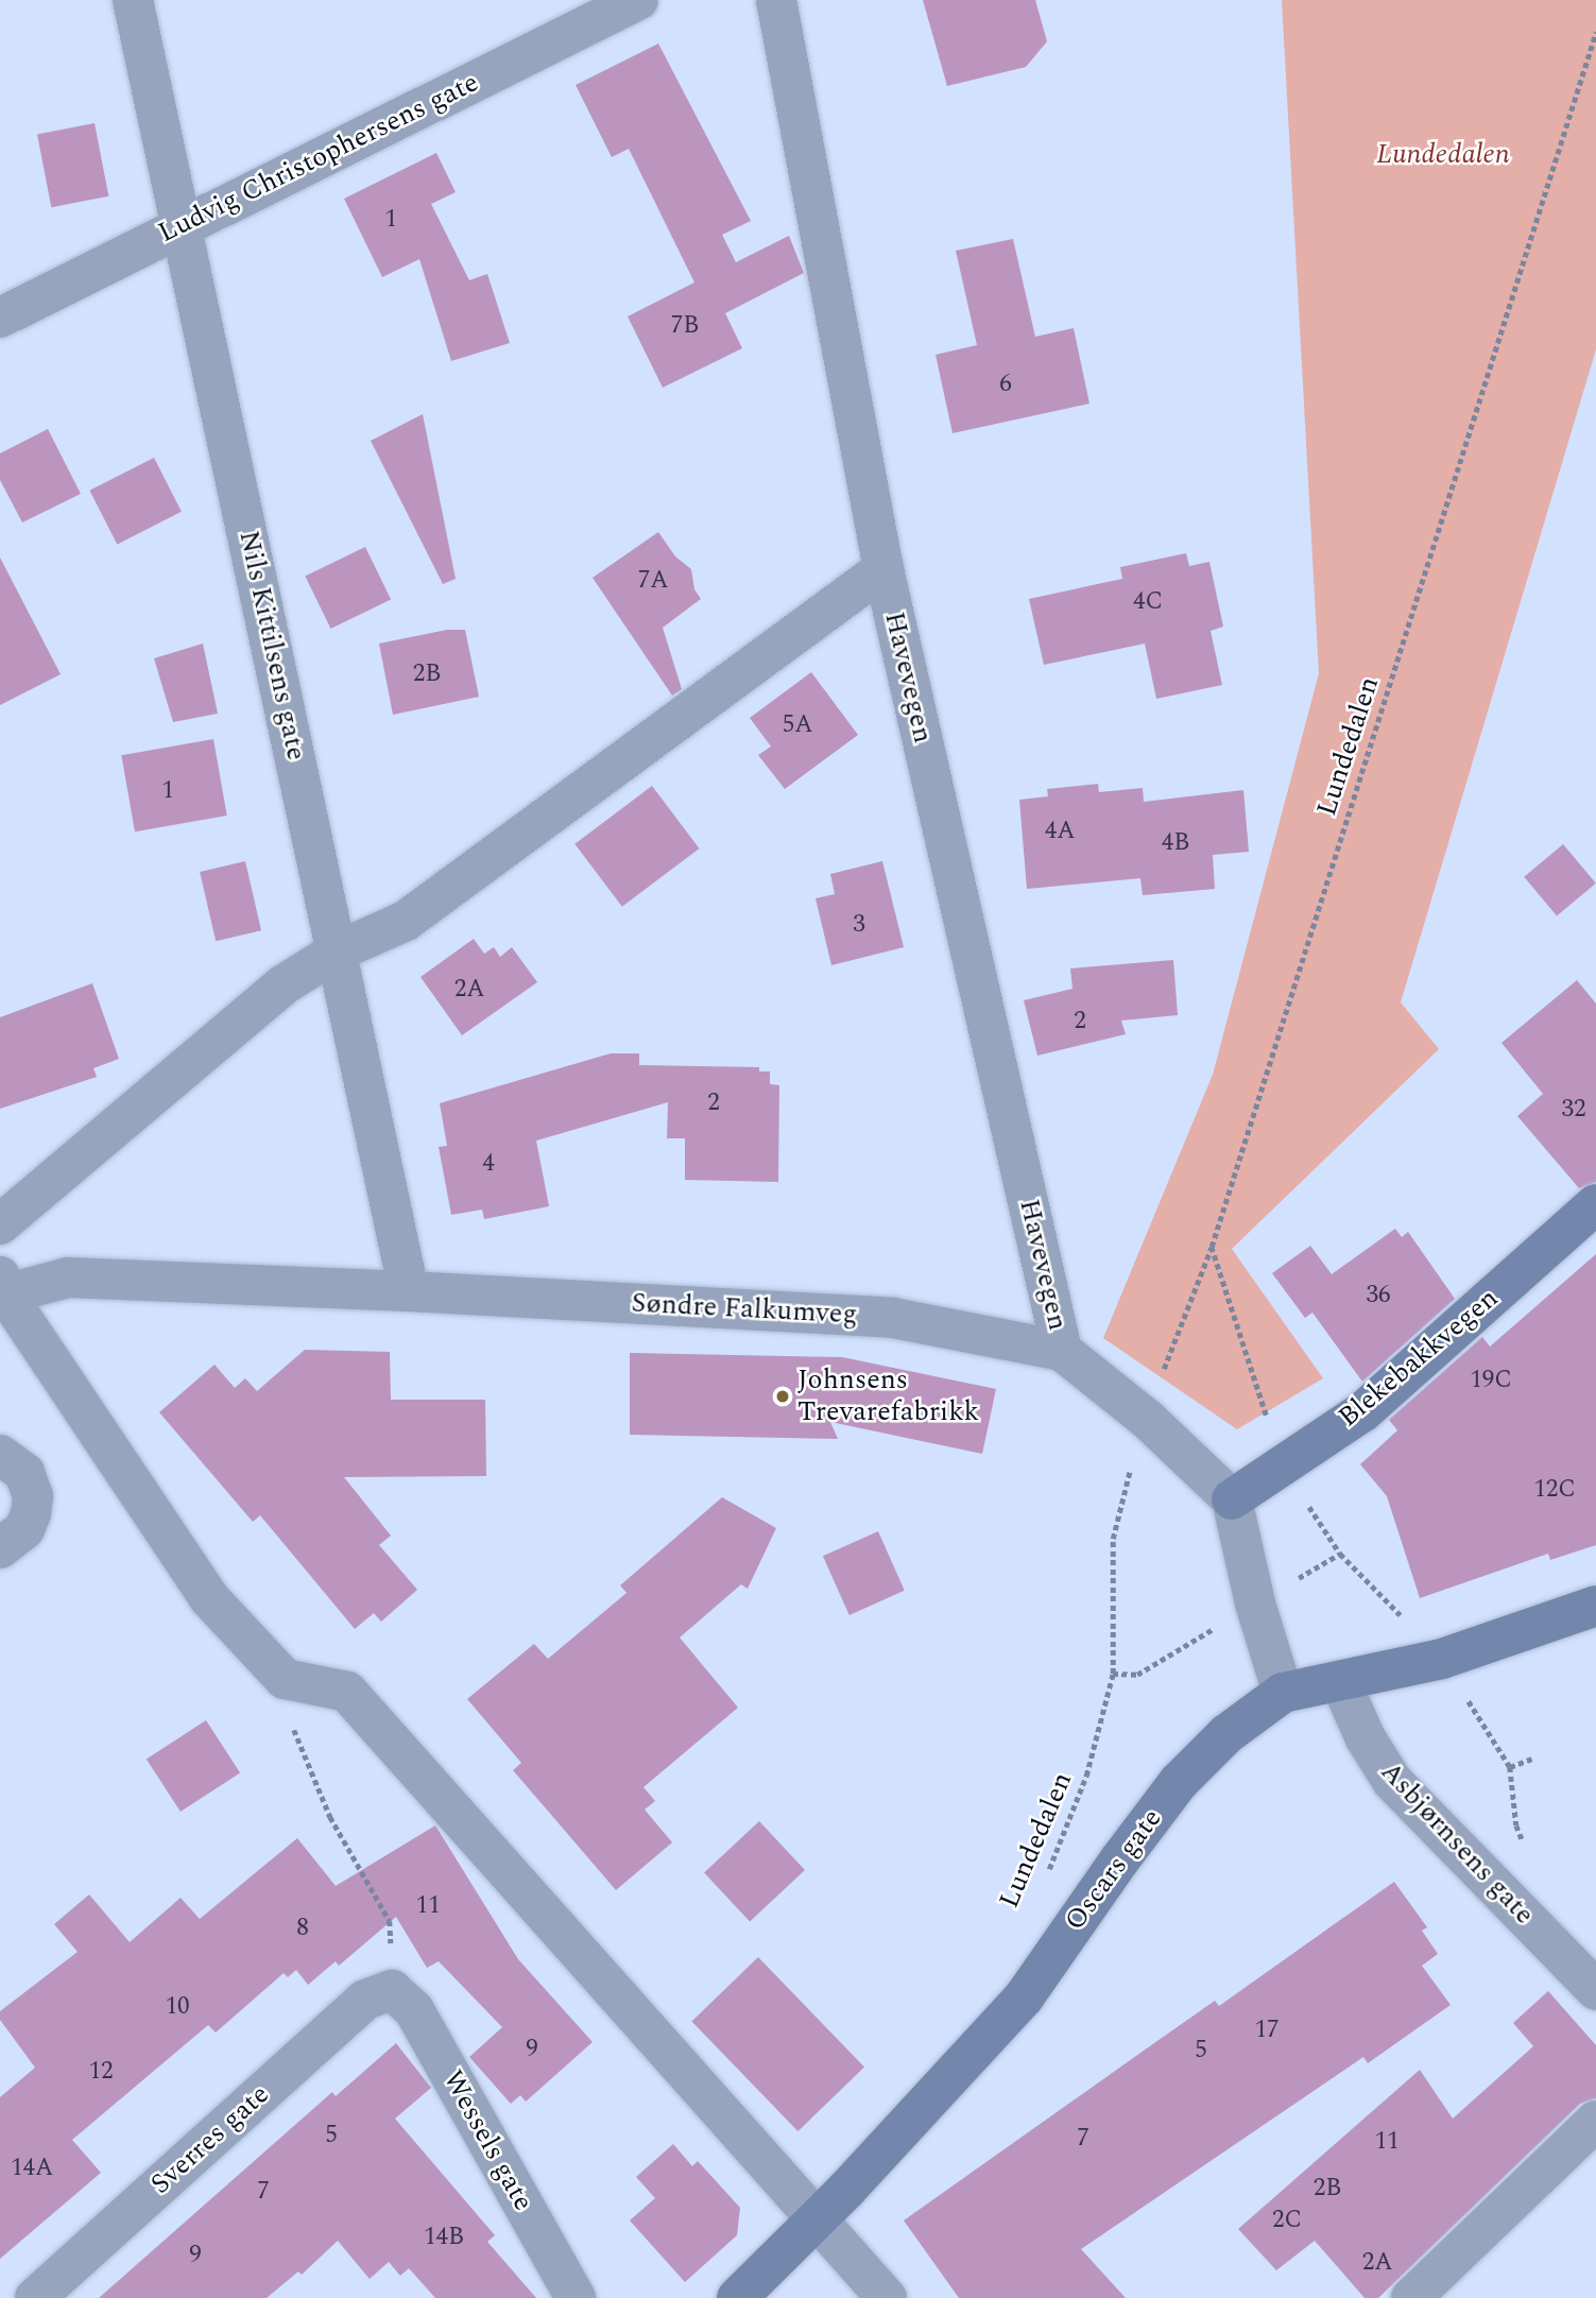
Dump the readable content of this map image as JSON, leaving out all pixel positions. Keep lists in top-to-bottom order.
{
  "streets": {
    "street": [
      "Ludvig Christophersens gate",
      "Nils Kittilsens gate",
      "Havevegen",
      "Søndre Falkumveg",
      "Blekebakkvegen",
      "Asbjørnsens gate",
      "Oscars gate",
      "Sverres gate",
      "Wessels gate"
    ],
    "path": ["Lundedalen"]
  },
  "crossings": [
    ["Ludvig Christophersens gate", "Nils Kittilsens gate"],
    ["Nils Kittilsens gate", "Søndre Falkumveg"],
    ["Havevegen", "Søndre Falkumveg"],
    ["Søndre Falkumveg", "Blekebakkvegen"],
    ["Asbjørnsens gate", "Oscars gate"],
    ["Sverres gate", "Wessels gate"]
  ],
  "parks": ["Lundedalen"],
  "places": ["Johnsens Trevarefabrikk"],
  "house_numbers": [
    "1",
    "7B",
    "6",
    "7A",
    "4C",
    "2B",
    "5A",
    "1",
    "4A",
    "4B",
    "3",
    "2A",
    "2",
    "2",
    "32",
    "4",
    "36",
    "19C",
    "12C",
    "11",
    "8",
    "10",
    "17",
    "9",
    "5",
    "12",
    "5",
    "7",
    "11",
    "14A",
    "2B",
    "7",
    "2C",
    "14B",
    "9",
    "2A"
  ]
}
